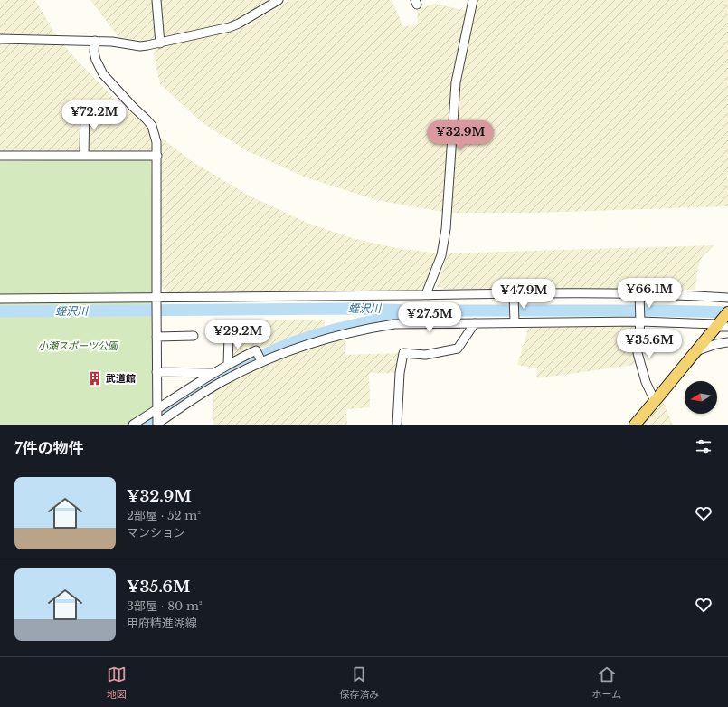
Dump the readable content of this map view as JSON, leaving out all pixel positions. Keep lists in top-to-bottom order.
{
  "water": ["蛭沢川"],
  "parks": ["小瀬スポーツ公園"],
  "places": {
    "building": ["武道館"]
  },
  "north": "left",
  "page": {
    "price": [
      "¥72.2M",
      "¥32.9M",
      "¥66.1M",
      "¥47.9M",
      "¥27.5M",
      "¥29.2M",
      "¥35.6M"
    ],
    "heading": "7件の物件",
    "list": [
      {
        "name": "¥32.9M",
        "note": "2部屋 · 52 m² · マンション"
      },
      {
        "name": "¥35.6M",
        "note": "3部屋 · 80 m² · 甲府精進湖線"
      }
    ],
    "tabs": ["地図", "保存済み", "ホーム"]
  }
}
